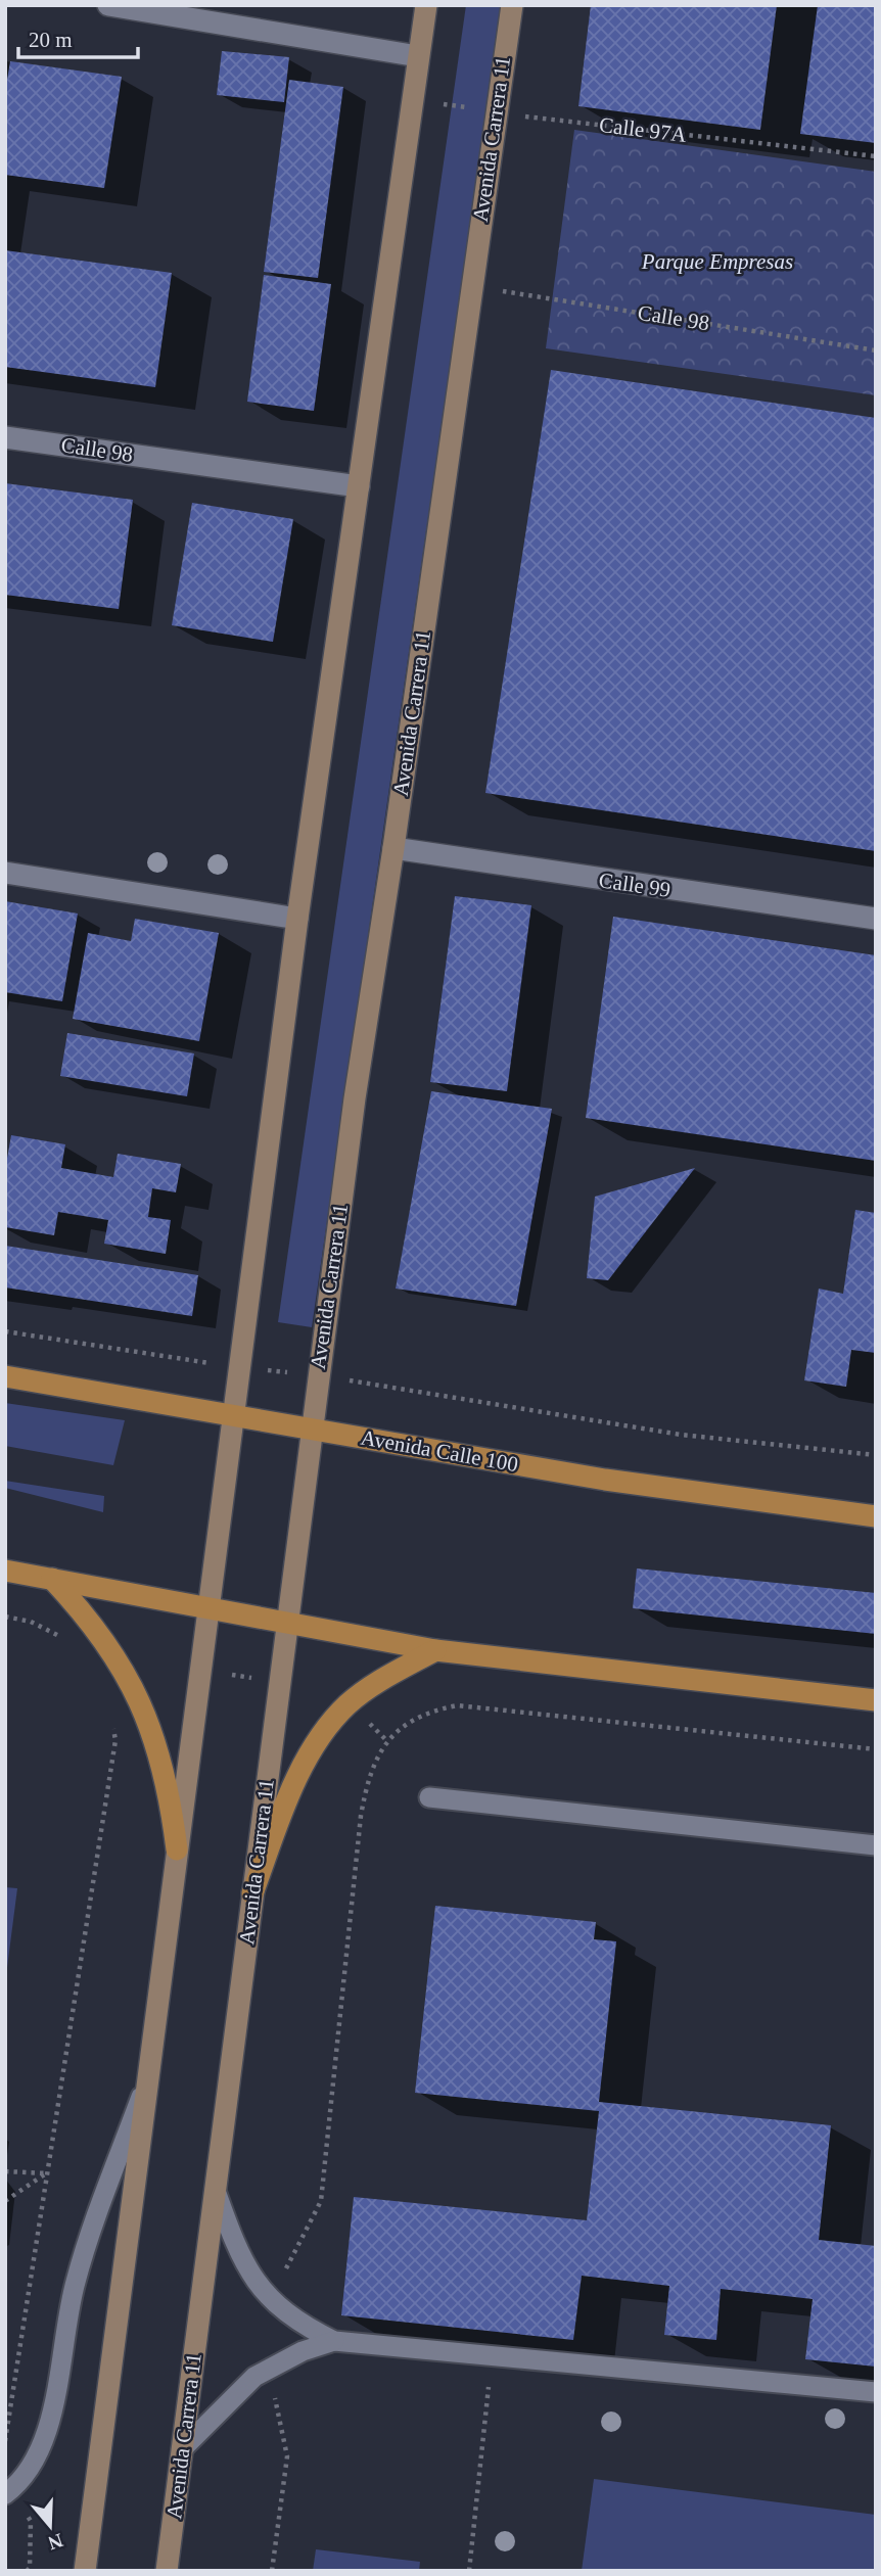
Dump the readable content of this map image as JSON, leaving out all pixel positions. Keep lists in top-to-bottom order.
{
  "streets": {
    "main road": ["Avenida Carrera 11", "Avenida Calle 100"],
    "street": ["Calle 98", "Calle 99"],
    "path": ["Calle 97A"]
  },
  "crossings": [
    ["Calle 97A", "Avenida Carrera 11"],
    ["Avenida Carrera 11", "Calle 98"],
    ["Avenida Carrera 11", "Calle 99"],
    ["Avenida Carrera 11", "Avenida Calle 100"]
  ],
  "parks": ["Parque Empresas"],
  "scale_bar": "20 m",
  "north": "bottom"
}
